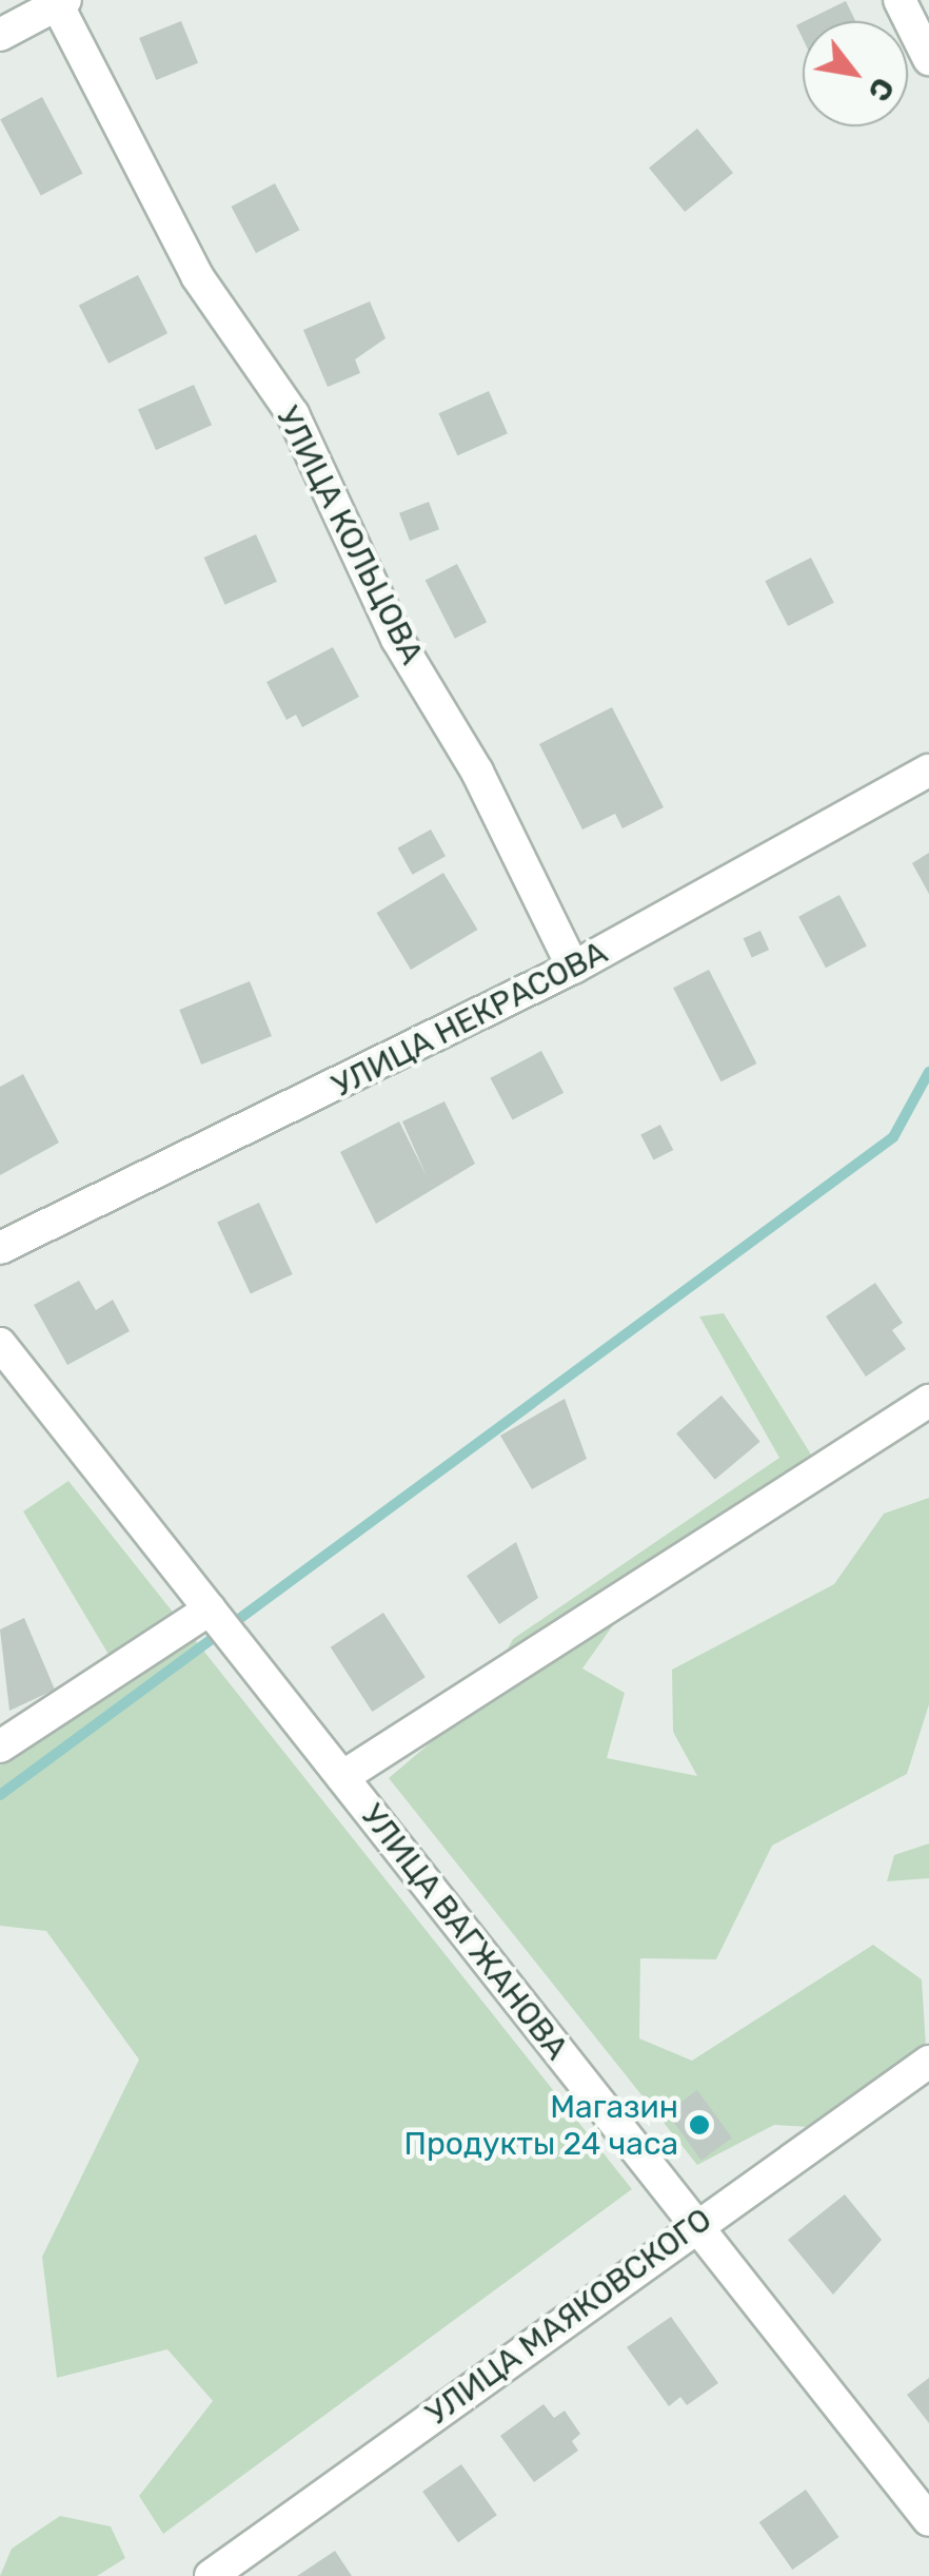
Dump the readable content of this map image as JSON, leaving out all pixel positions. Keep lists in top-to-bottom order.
{
  "streets": {
    "street": [
      "УЛИЦА КОЛЬЦОВА",
      "УЛИЦА НЕКРАСОВА",
      "УЛИЦА ВАГЖАНОВА",
      "УЛИЦА МАЯКОВСКОГО"
    ]
  },
  "crossings": [
    ["УЛИЦА КОЛЬЦОВА", "УЛИЦА НЕКРАСОВА"],
    ["УЛИЦА ВАГЖАНОВА", "УЛИЦА МАЯКОВСКОГО"]
  ],
  "places": ["Магазин Продукты 24 часа"],
  "north": "bottom right"
}
